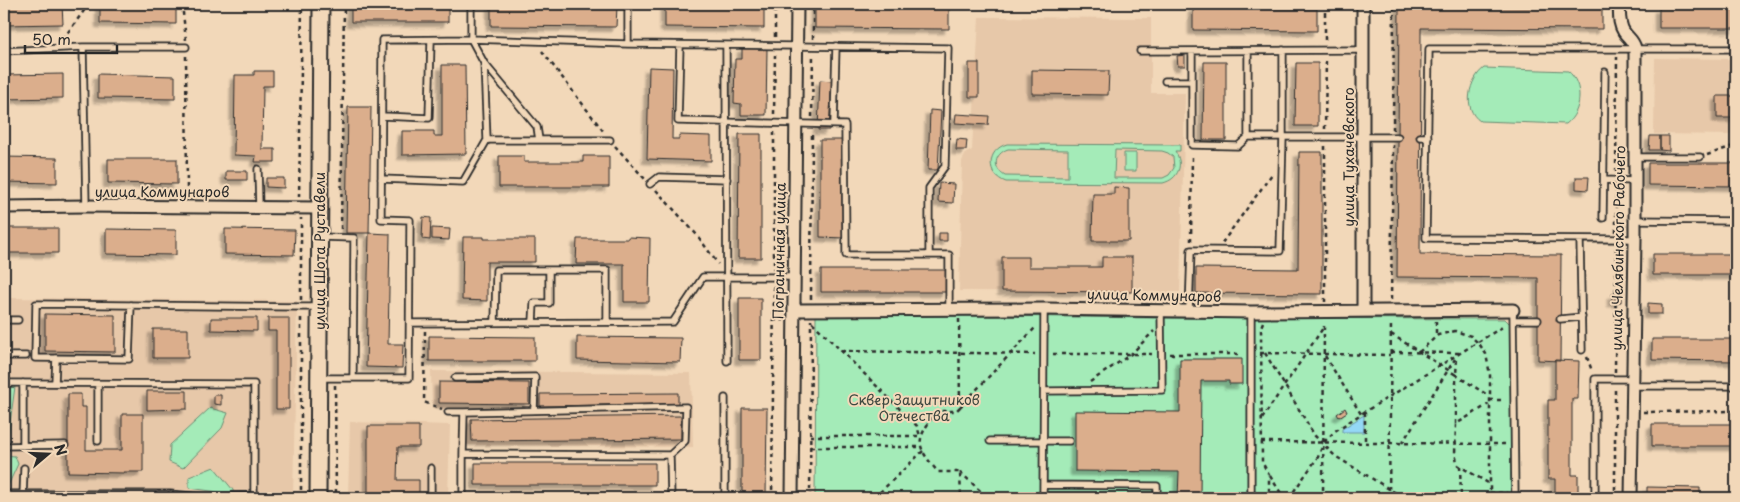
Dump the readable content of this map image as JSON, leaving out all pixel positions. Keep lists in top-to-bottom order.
{
  "streets": {
    "street": [
      "улица Тухачевского",
      "улица Коммунаров",
      "улица Челябинского Рабочего",
      "улица Шота Руставели",
      "Пограничная улица"
    ]
  },
  "crossings": [
    ["улица Тухачевского", "улица Коммунаров"],
    ["улица Коммунаров", "улица Шота Руставели"],
    ["улица Коммунаров", "Пограничная улица"]
  ],
  "parks": ["Сквер Защитников Отечества"],
  "scale_bar": "50 m",
  "north": "right"
}
